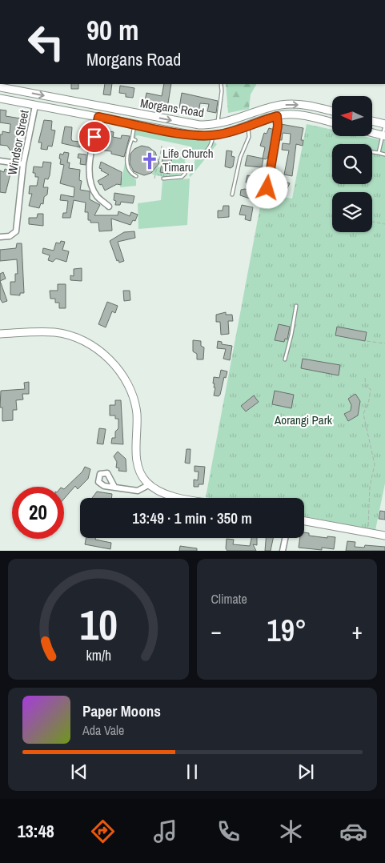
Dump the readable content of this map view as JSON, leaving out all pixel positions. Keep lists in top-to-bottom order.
{
  "streets": {
    "street": ["Morgans Road", "Windsor Street"]
  },
  "crossings": [
    ["Morgans Road", "Windsor Street"]
  ],
  "parks": ["Aorangi Park"],
  "places": {
    "church": ["Life Church Timaru"]
  },
  "north": "left",
  "page": {
    "turn": ["90 m", "Morgans Road"],
    "limit": "20",
    "trip": "13:49 · 1 min · 350 m",
    "tile": "Climate",
    "heat": ["−", "19°", "+"],
    "song": ["Paper Moons", "Ada Vale"],
    "tabs": "13:48",
    "gauge": ["10", "km/h"]
  }
}
